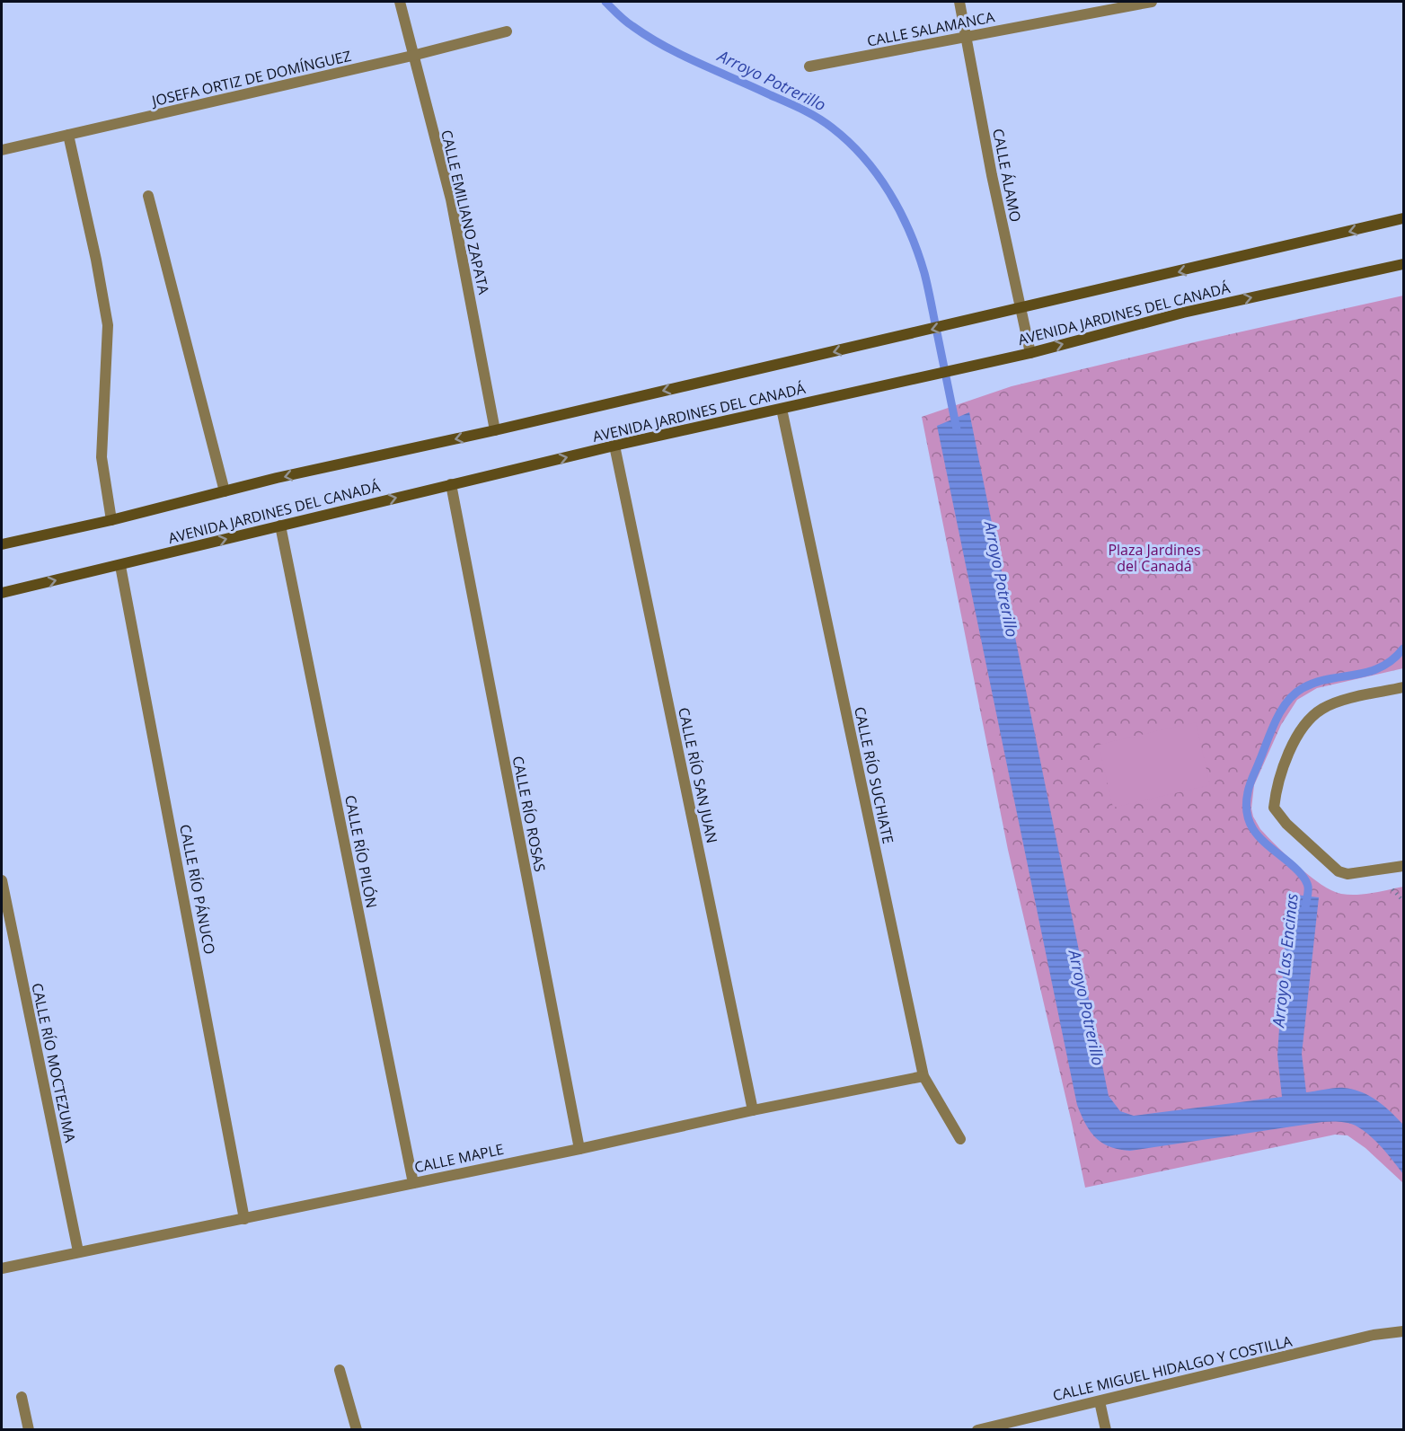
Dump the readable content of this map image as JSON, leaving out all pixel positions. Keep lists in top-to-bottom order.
{
  "streets": {
    "street": [
      "CALLE SALAMANCA",
      "JOSEFA ORTIZ DE DOMÍNGUEZ",
      "CALLE ÁLAMO",
      "CALLE EMILIANO ZAPATA",
      "AVENIDA JARDINES DEL CANADÁ",
      "CALLE RÍO SAN JUAN",
      "CALLE RÍO SUCHIATE",
      "CALLE RÍO ROSAS",
      "CALLE RÍO PILÓN",
      "CALLE RÍO PÁNUCO",
      "CALLE RÍO MOCTEZUMA",
      "CALLE MAPLE",
      "CALLE MIGUEL HIDALGO Y COSTILLA"
    ]
  },
  "crossings": [
    ["CALLE SALAMANCA", "CALLE ÁLAMO"],
    ["JOSEFA ORTIZ DE DOMÍNGUEZ", "CALLE EMILIANO ZAPATA"],
    ["CALLE ÁLAMO", "AVENIDA JARDINES DEL CANADÁ"],
    ["CALLE EMILIANO ZAPATA", "AVENIDA JARDINES DEL CANADÁ"],
    ["AVENIDA JARDINES DEL CANADÁ", "CALLE RÍO SAN JUAN"],
    ["AVENIDA JARDINES DEL CANADÁ", "CALLE RÍO SUCHIATE"],
    ["AVENIDA JARDINES DEL CANADÁ", "CALLE RÍO ROSAS"],
    ["AVENIDA JARDINES DEL CANADÁ", "CALLE RÍO PILÓN"],
    ["AVENIDA JARDINES DEL CANADÁ", "CALLE RÍO PÁNUCO"],
    ["CALLE RÍO SAN JUAN", "CALLE MAPLE"],
    ["CALLE RÍO SUCHIATE", "CALLE MAPLE"],
    ["CALLE RÍO ROSAS", "CALLE MAPLE"],
    ["CALLE RÍO PILÓN", "CALLE MAPLE"],
    ["CALLE RÍO PÁNUCO", "CALLE MAPLE"],
    ["CALLE RÍO MOCTEZUMA", "CALLE MAPLE"]
  ],
  "water": ["Arroyo Potrerillo", "Arroyo Las Encinas"],
  "parks": ["Plaza Jardines del Canadá"]
}
